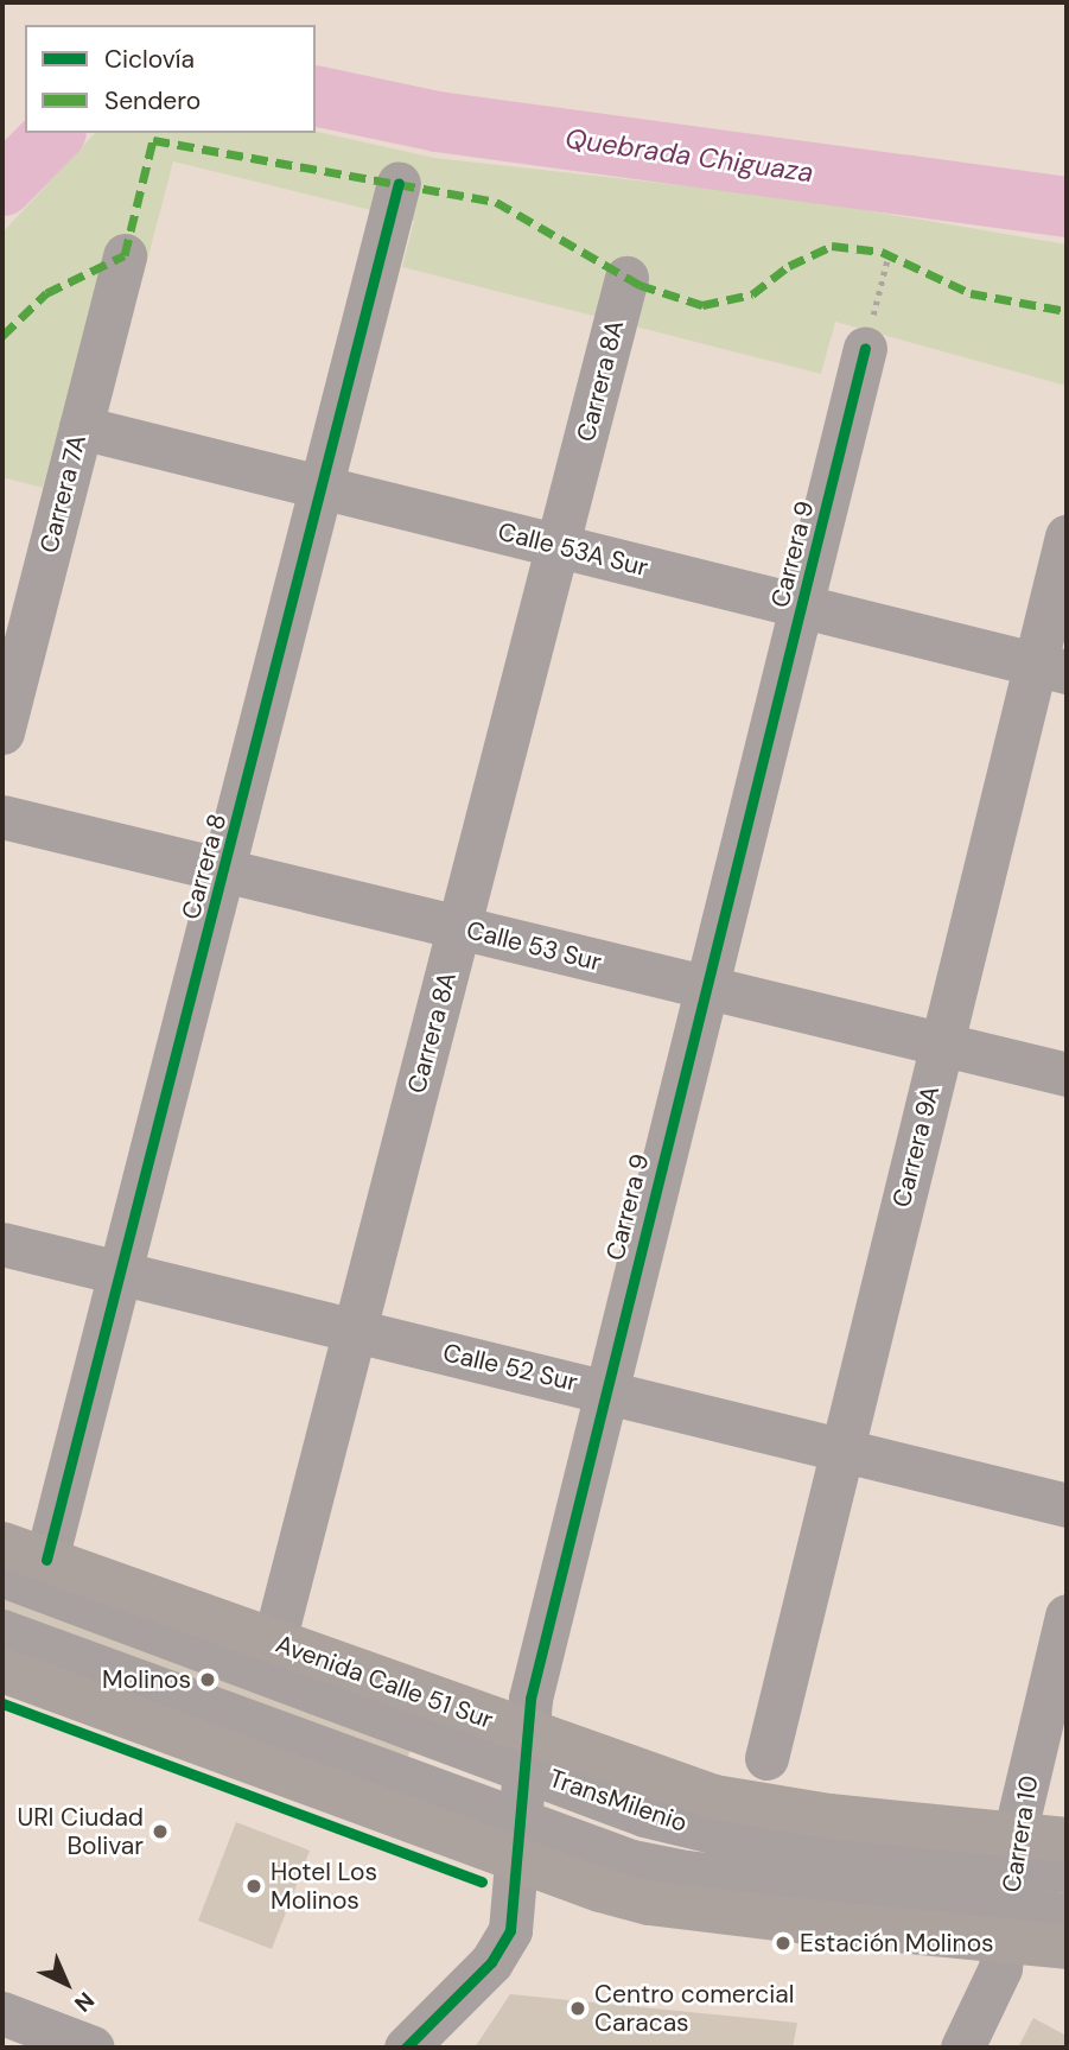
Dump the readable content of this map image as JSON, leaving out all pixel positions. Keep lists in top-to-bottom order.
{
  "streets": {
    "main road": ["Avenida Calle 51 Sur"],
    "street": [
      "Carrera 8A",
      "Carrera 7A",
      "Calle 53A Sur",
      "Carrera 9",
      "Carrera 8",
      "Calle 53 Sur",
      "Carrera 9A",
      "Calle 52 Sur",
      "TransMilenio",
      "Carrera 10"
    ]
  },
  "crossings": [
    ["Carrera 8A", "Calle 53A Sur"],
    ["Carrera 8A", "Calle 53 Sur"],
    ["Carrera 8A", "Calle 52 Sur"],
    ["Carrera 8A", "Avenida Calle 51 Sur"],
    ["Carrera 7A", "Calle 53A Sur"],
    ["Calle 53A Sur", "Carrera 9"],
    ["Calle 53A Sur", "Carrera 8"],
    ["Calle 53A Sur", "Carrera 9A"],
    ["Carrera 9", "Calle 53 Sur"],
    ["Carrera 9", "Calle 52 Sur"],
    ["Carrera 9", "Avenida Calle 51 Sur"],
    ["Carrera 9", "TransMilenio"],
    ["Carrera 8", "Calle 53 Sur"],
    ["Carrera 8", "Calle 52 Sur"],
    ["Carrera 8", "Avenida Calle 51 Sur"],
    ["Calle 53 Sur", "Carrera 9A"],
    ["Carrera 9A", "Calle 52 Sur"],
    ["Avenida Calle 51 Sur", "TransMilenio"],
    ["Avenida Calle 51 Sur", "Carrera 10"]
  ],
  "water": ["Quebrada Chiguaza"],
  "places": [
    "Molinos",
    "URI Ciudad Bolivar",
    "Hotel Los Molinos",
    "Estación Molinos",
    "Centro comercial Caracas"
  ],
  "legend": ["Ciclovía", "Sendero"],
  "north": "bottom right"
}
